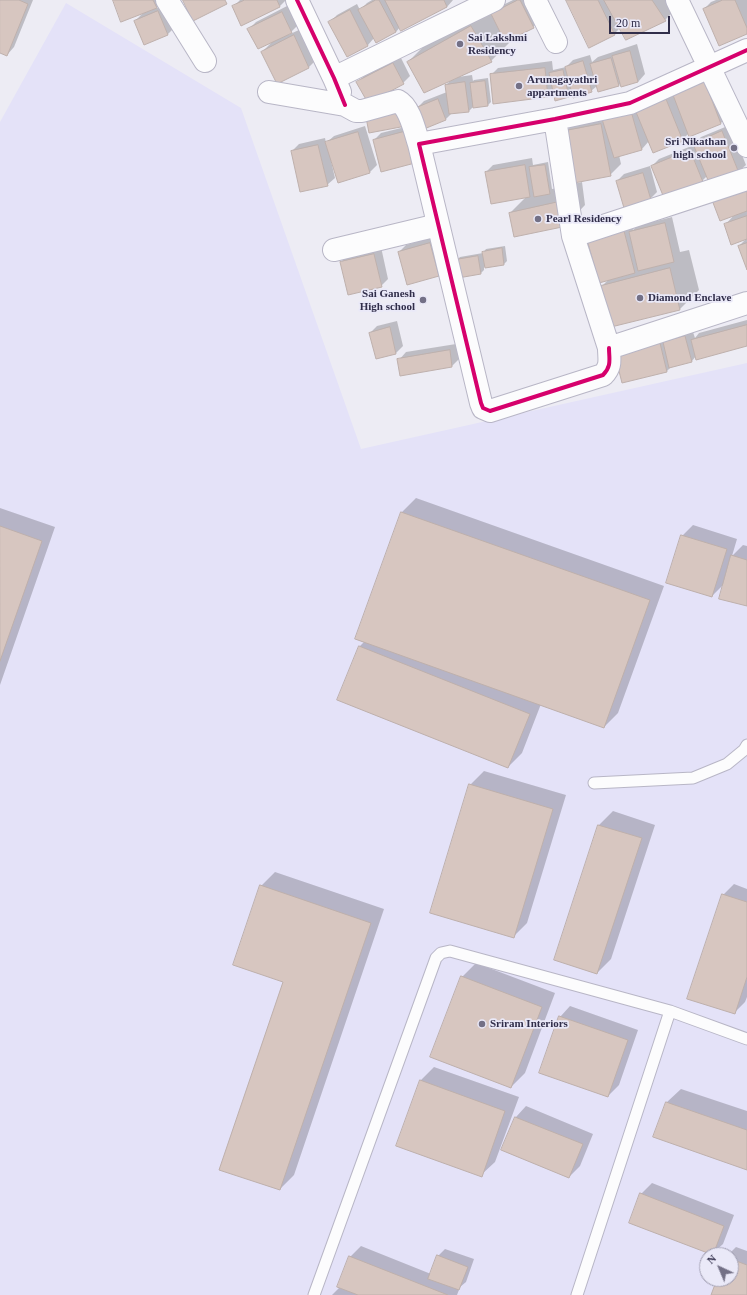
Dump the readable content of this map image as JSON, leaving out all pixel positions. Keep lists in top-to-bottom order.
{
  "places": [
    "Sai Lakshmi Residency",
    "Arunagayathri appartments",
    "Sri Nikathan high school",
    "Pearl Residency",
    "Diamond Enclave",
    "Sai Ganesh High school",
    "Sriram Interiors"
  ],
  "scale_bar": "20 m",
  "north": "top left"
}
